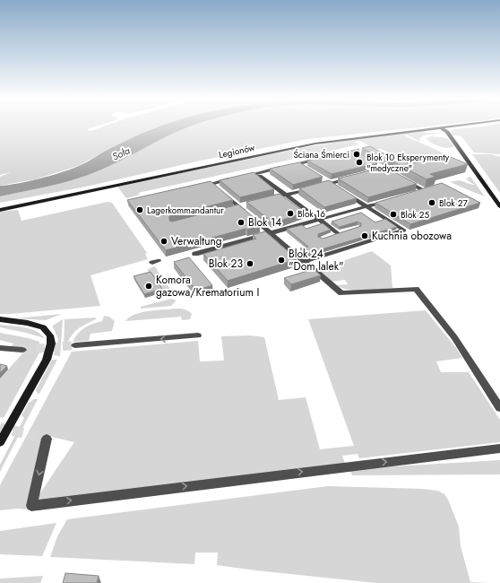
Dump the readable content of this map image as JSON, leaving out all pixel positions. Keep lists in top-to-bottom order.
{
  "streets": {
    "main road": ["Legionów"]
  },
  "water": ["Soła"],
  "places": [
    "Ściana Śmierci",
    "Blok 10 Eksperymenty \"medyczne\"",
    "Blok 27",
    "Lagerkommandantur",
    "Blok 16",
    "Blok 25",
    "Blok 14",
    "Kuchnia obozowa",
    "Verwaltung",
    "Blok 24 \"Dom lalek\"",
    "Blok 23",
    "Komora gazowa/Krematorium I"
  ]
}
